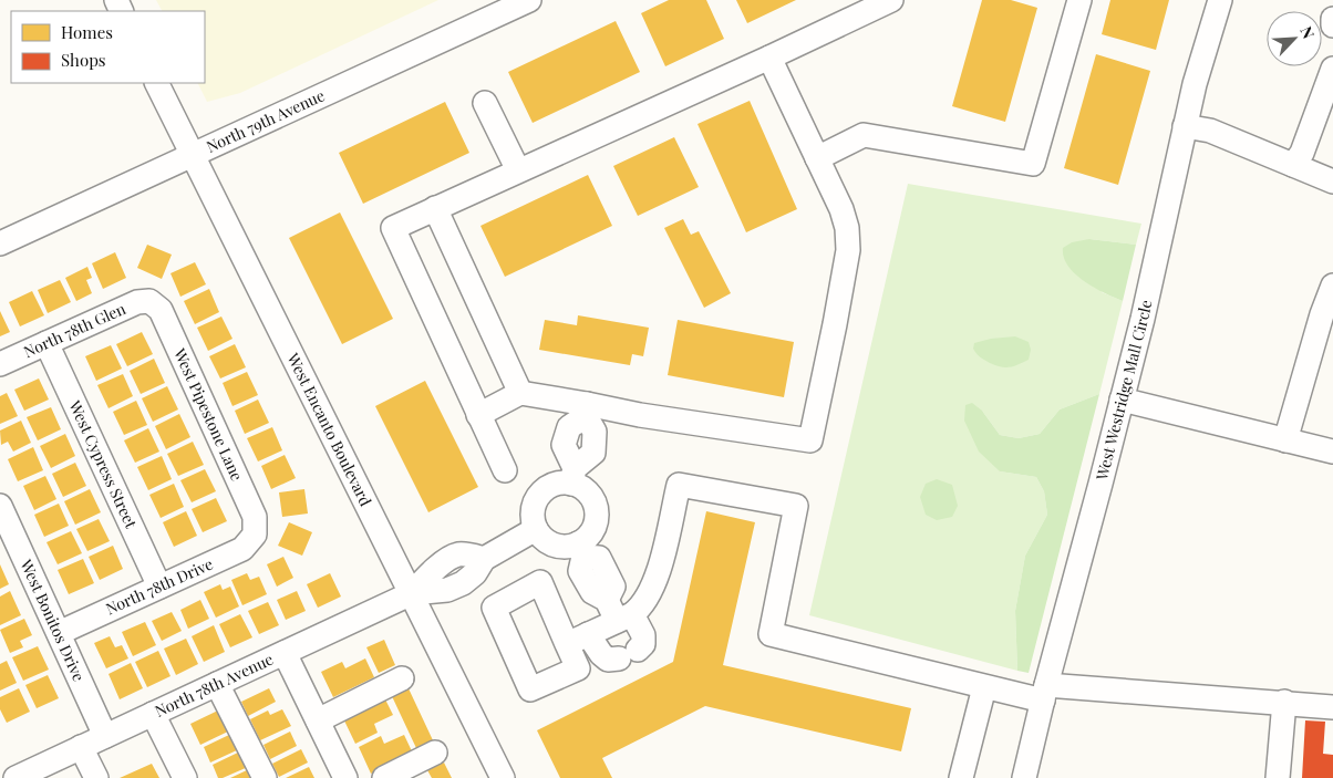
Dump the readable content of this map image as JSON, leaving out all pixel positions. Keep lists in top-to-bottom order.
{
  "streets": {
    "street": [
      "North 79th Avenue",
      "North 78th Glen",
      "West Westridge Mall Circle",
      "West Pipestone Lane",
      "West Encanto Boulevard",
      "West Cypress Street",
      "North 78th Drive",
      "West Bonitos Drive",
      "North 78th Avenue"
    ]
  },
  "crossings": [
    ["North 79th Avenue", "West Encanto Boulevard"],
    ["North 78th Glen", "West Pipestone Lane"],
    ["North 78th Glen", "West Cypress Street"],
    ["West Pipestone Lane", "North 78th Drive"],
    ["West Encanto Boulevard", "North 78th Avenue"],
    ["West Cypress Street", "North 78th Drive"],
    ["North 78th Drive", "West Bonitos Drive"],
    ["West Bonitos Drive", "North 78th Avenue"]
  ],
  "legend": ["Homes", "Shops"],
  "north": "top right"
}
